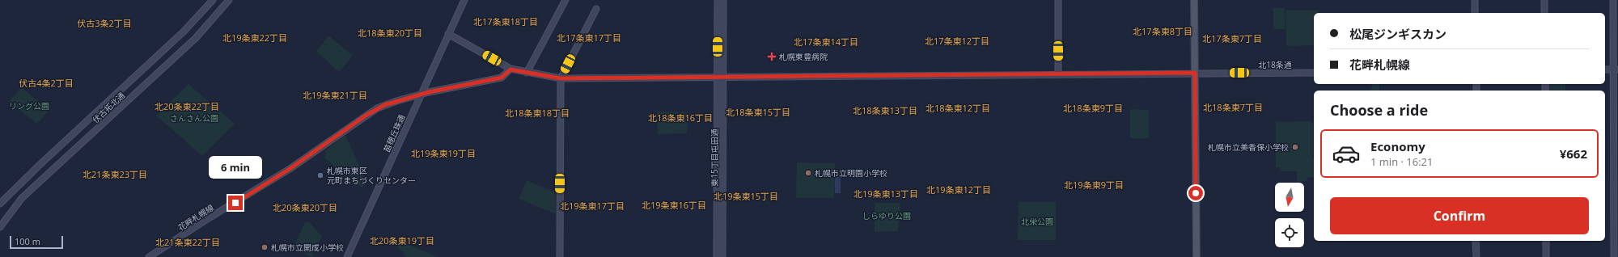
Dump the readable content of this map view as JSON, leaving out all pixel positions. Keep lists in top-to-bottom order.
{
  "streets": {
    "street": [
      "北18条通",
      "伏古拓北通",
      "苗穂丘珠通",
      "東15丁目屯田通",
      "花畔札幌線"
    ]
  },
  "crossings": [
    ["北18条通", "苗穂丘珠通"],
    ["北18条通", "東15丁目屯田通"],
    ["北18条通", "花畔札幌線"],
    ["苗穂丘珠通", "花畔札幌線"]
  ],
  "districts": [
    "北17条東18丁目",
    "伏古3条2丁目",
    "北17条東8丁目",
    "北18条東20丁目",
    "北19条東22丁目",
    "北17条東17丁目",
    "北17条東7丁目",
    "北17条東12丁目",
    "北17条東14丁目",
    "伏古4条2丁目",
    "北19条東21丁目",
    "北20条東22丁目",
    "北18条東7丁目",
    "北18条東12丁目",
    "北18条東9丁目",
    "北18条東13丁目",
    "北18条東15丁目",
    "北18条東18丁目",
    "北18条東16丁目",
    "北19条東19丁目",
    "北21条東23丁目",
    "北19条東9丁目",
    "北19条東12丁目",
    "北19条東13丁目",
    "北19条東15丁目",
    "北19条東16丁目",
    "北19条東17丁目",
    "北20条東20丁目",
    "北20条東19丁目",
    "北21条東22丁目"
  ],
  "parks": [
    "リング公園",
    "さんさん公園",
    "しらゆり公園",
    "北栄公園"
  ],
  "places": {
    "health": ["札幌東豊病院"],
    "other": [
      "札幌市立美香保小学校",
      "札幌市立明園小学校",
      "札幌市東区 元町まちづくりセンター",
      "札幌市立開成小学校"
    ]
  },
  "scale_bar": "100 m",
  "north": "bottom",
  "page": {
    "banner": ["松尾ジンギスカン", "花畔札幌線"],
    "heading": "Choose a ride",
    "list": [
      {
        "name": "Economy",
        "note": "1 min · 16:21",
        "value": "¥662"
      }
    ],
    "bubble": "6 min",
    "buttons": "Confirm",
    "scale": "100 m"
  }
}
